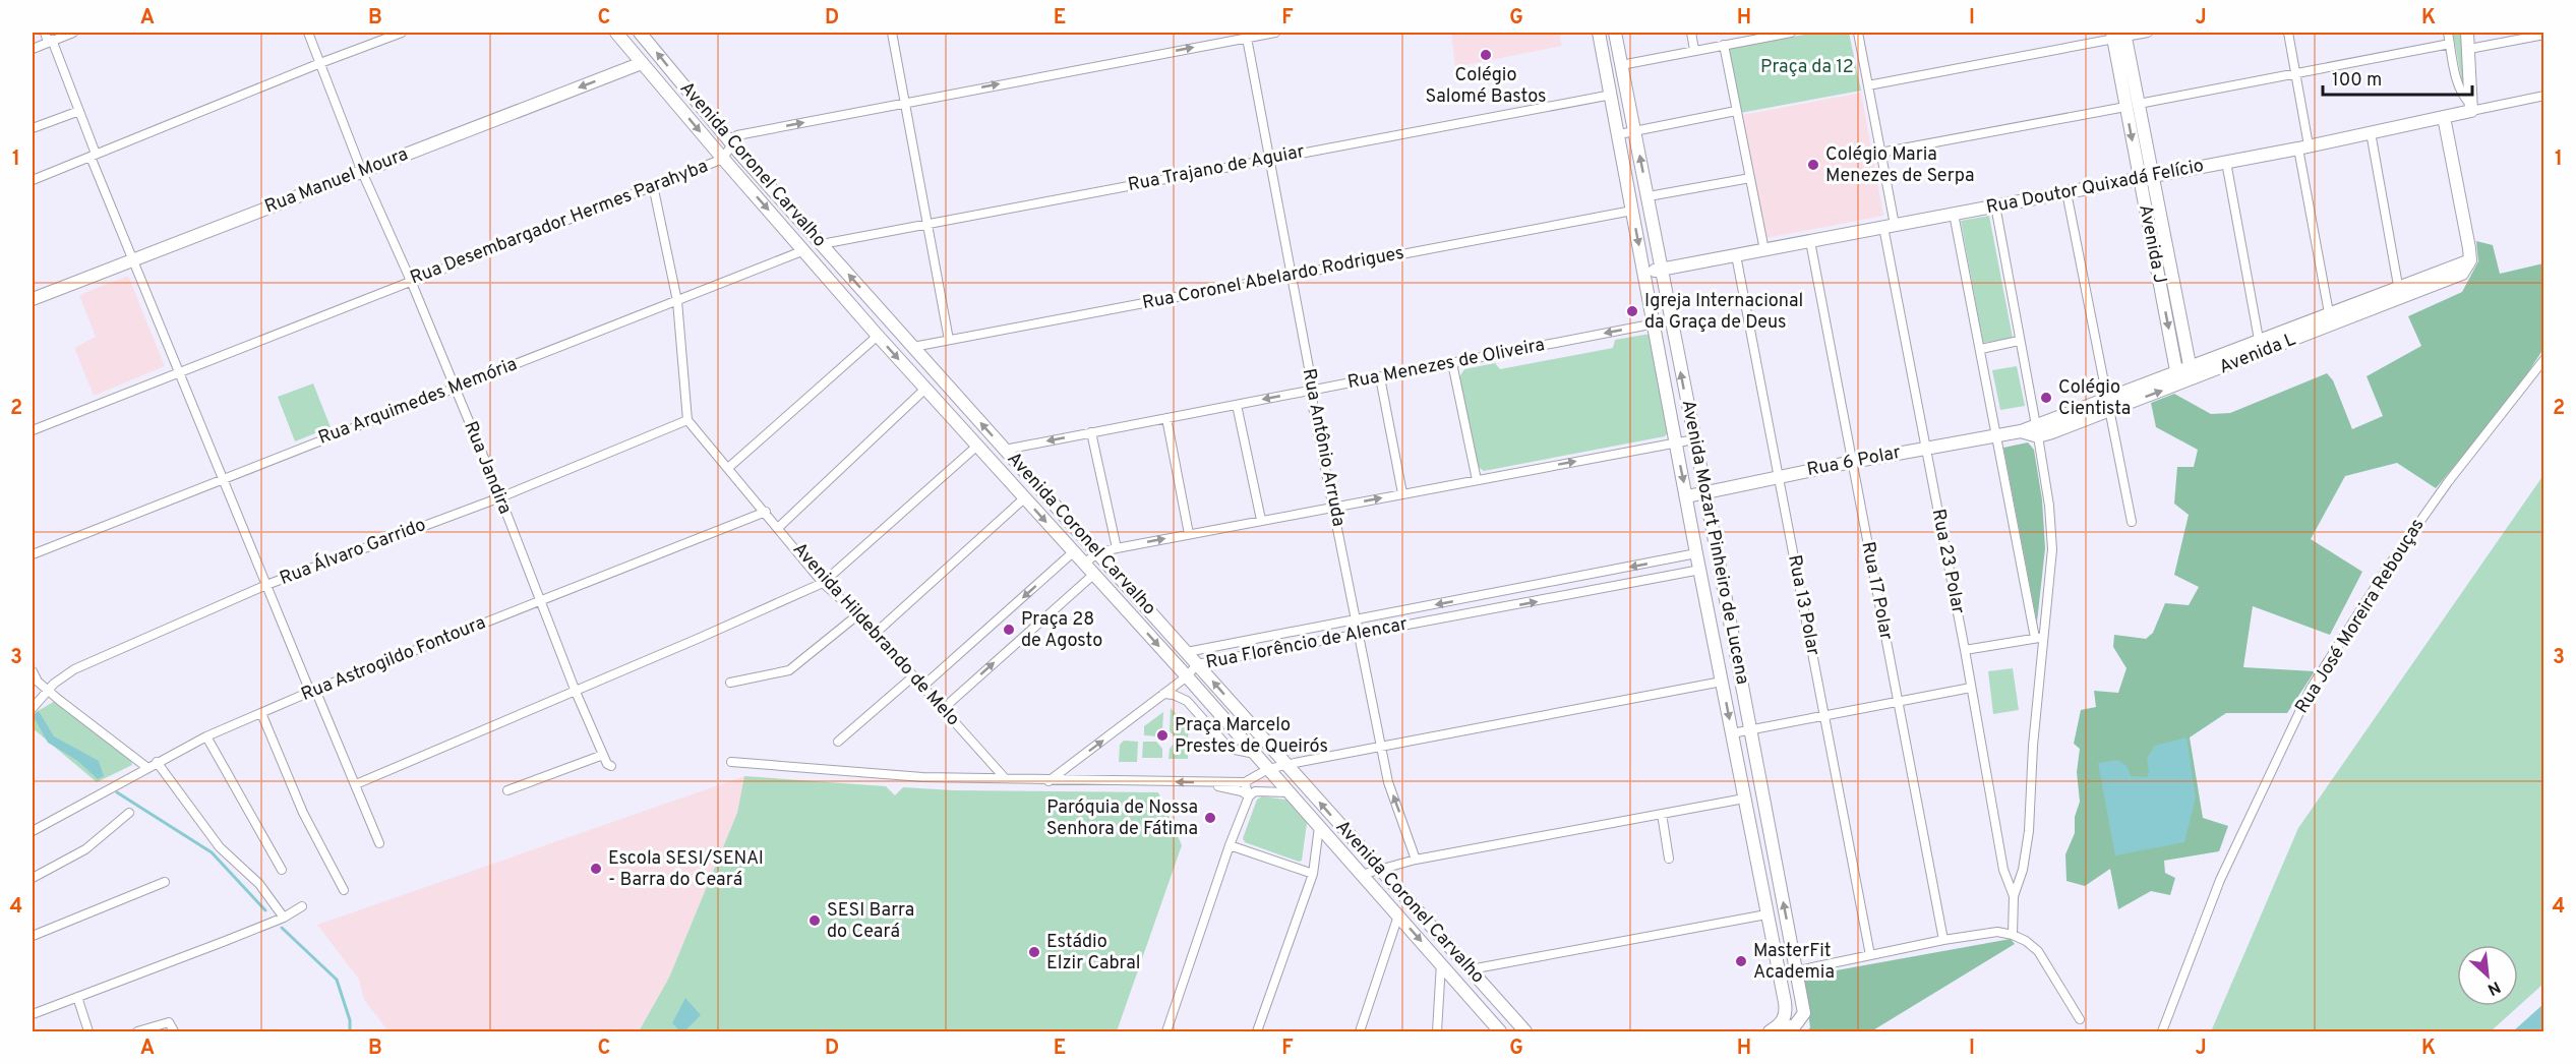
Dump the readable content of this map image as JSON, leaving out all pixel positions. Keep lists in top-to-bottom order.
{
  "streets": {
    "main road": [
      "Avenida Coronel Carvalho",
      "Rua Manuel Moura",
      "Rua Doutor Quixadá Felício",
      "Avenida J",
      "Avenida L",
      "Rua 6 Polar",
      "Avenida Mozart Pinheiro de Lucena"
    ],
    "street": [
      "Rua Trajano de Aguiar",
      "Rua Desembargador Hermes Parahyba",
      "Rua Coronel Abelardo Rodrigues",
      "Rua Menezes de Oliveira",
      "Rua Arquimedes Memória",
      "Rua Antônio Arruda",
      "Rua Jandira",
      "Rua Álvaro Garrido",
      "Rua 23 Polar",
      "Rua 17 Polar",
      "Rua 13 Polar",
      "Rua José Moreira Rebouças",
      "Avenida Hildebrando de Melo",
      "Rua Florêncio de Alencar",
      "Rua Astrogildo Fontoura"
    ]
  },
  "crossings": [
    ["Avenida Coronel Carvalho", "Rua Trajano de Aguiar"],
    ["Avenida Coronel Carvalho", "Rua Manuel Moura"],
    ["Avenida Coronel Carvalho", "Rua Desembargador Hermes Parahyba"],
    ["Avenida Coronel Carvalho", "Rua Coronel Abelardo Rodrigues"],
    ["Avenida Coronel Carvalho", "Rua Menezes de Oliveira"],
    ["Avenida Coronel Carvalho", "Rua Arquimedes Memória"],
    ["Avenida Coronel Carvalho", "Rua Florêncio de Alencar"],
    ["Rua Trajano de Aguiar", "Rua Antônio Arruda"],
    ["Rua Trajano de Aguiar", "Avenida Mozart Pinheiro de Lucena"],
    ["Rua Manuel Moura", "Rua Jandira"],
    ["Rua Doutor Quixadá Felício", "Avenida J"],
    ["Rua Doutor Quixadá Felício", "Avenida L"],
    ["Rua Doutor Quixadá Felício", "Avenida Mozart Pinheiro de Lucena"],
    ["Rua Doutor Quixadá Felício", "Rua 23 Polar"],
    ["Rua Doutor Quixadá Felício", "Rua 17 Polar"],
    ["Rua Doutor Quixadá Felício", "Rua 13 Polar"],
    ["Rua Desembargador Hermes Parahyba", "Rua Jandira"],
    ["Avenida J", "Avenida L"],
    ["Rua Coronel Abelardo Rodrigues", "Rua Antônio Arruda"],
    ["Rua Coronel Abelardo Rodrigues", "Avenida Mozart Pinheiro de Lucena"],
    ["Avenida L", "Rua 6 Polar"],
    ["Rua Menezes de Oliveira", "Rua Antônio Arruda"],
    ["Rua Menezes de Oliveira", "Avenida Mozart Pinheiro de Lucena"],
    ["Rua Arquimedes Memória", "Rua Jandira"],
    ["Rua Antônio Arruda", "Rua Florêncio de Alencar"],
    ["Rua 6 Polar", "Avenida Mozart Pinheiro de Lucena"],
    ["Rua 6 Polar", "Rua 23 Polar"],
    ["Rua 6 Polar", "Rua 17 Polar"],
    ["Rua 6 Polar", "Rua 13 Polar"],
    ["Rua Jandira", "Rua Álvaro Garrido"],
    ["Rua Jandira", "Rua Astrogildo Fontoura"],
    ["Avenida Mozart Pinheiro de Lucena", "Rua Florêncio de Alencar"],
    ["Rua Álvaro Garrido", "Avenida Hildebrando de Melo"],
    ["Avenida Hildebrando de Melo", "Rua Astrogildo Fontoura"]
  ],
  "one_way": ["Rua Manuel Moura", "Rua Menezes de Oliveira"],
  "parks": ["Praça da 12"],
  "places": [
    "Colégio Salomé Bastos",
    "Colégio Maria Menezes de Serpa",
    "Igreja Internacional da Graça de Deus",
    "Colégio Cientista",
    "Praça 28 de Agosto",
    "Praça Marcelo Prestes de Queirós",
    "Paróquia de Nossa Senhora de Fátima",
    "Escola SESI/SENAI - Barra do Ceará",
    "SESI Barra do Ceará",
    "Estádio Elzir Cabral",
    "MasterFit Academia"
  ],
  "scale_bar": "100 m",
  "north": "bottom right",
  "grid": {
    "columns": [
      "A",
      "B",
      "C",
      "D",
      "E",
      "F",
      "G",
      "H",
      "I",
      "J",
      "K"
    ],
    "rows": [
      "1",
      "2",
      "3",
      "4"
    ]
  }
}
